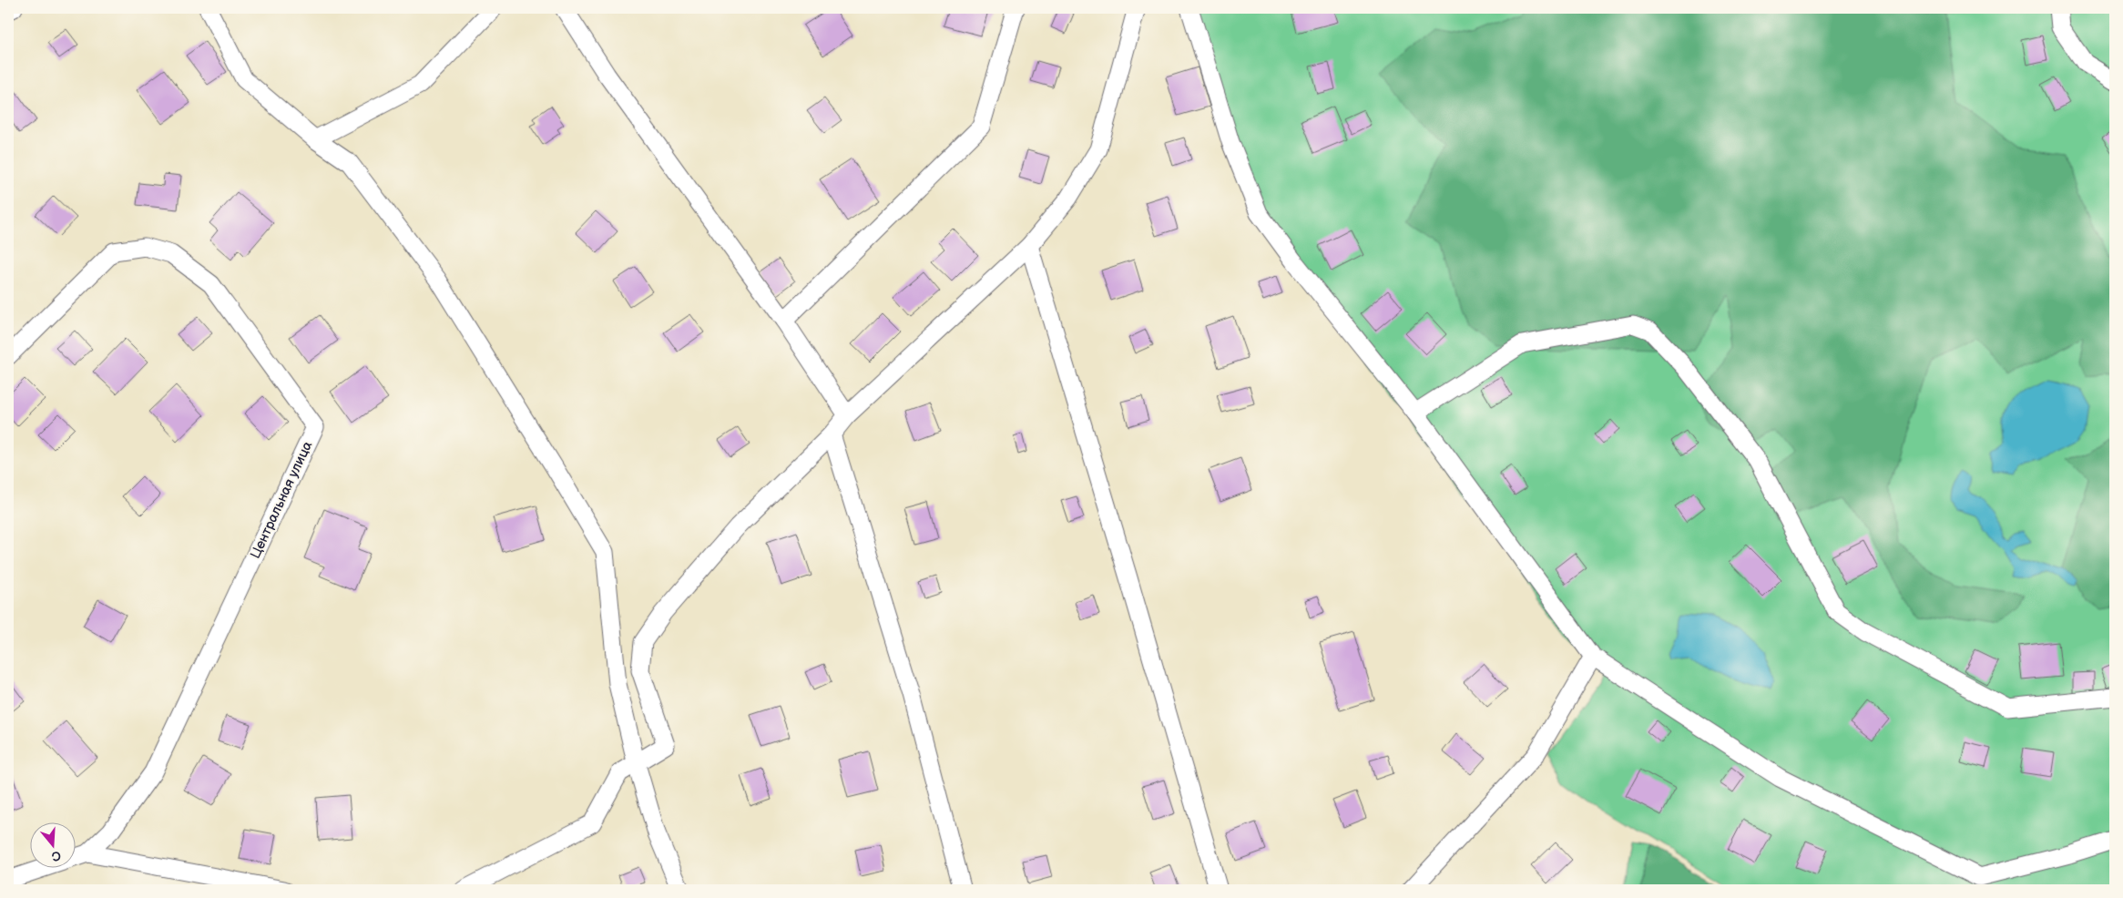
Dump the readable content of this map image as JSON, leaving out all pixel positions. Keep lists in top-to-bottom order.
{
  "streets": {
    "street": ["Центральная улица"]
  },
  "north": "bottom"
}
